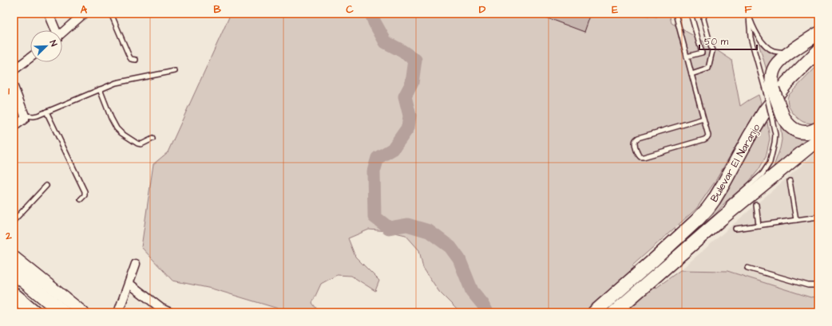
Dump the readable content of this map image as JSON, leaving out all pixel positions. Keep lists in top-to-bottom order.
{
  "streets": {
    "main road": ["Bulevar El Naranjo"]
  },
  "scale_bar": "50 m",
  "north": "top right",
  "grid": {
    "columns": [
      "A",
      "B",
      "C",
      "D",
      "E",
      "F"
    ],
    "rows": ["1", "2"]
  }
}
